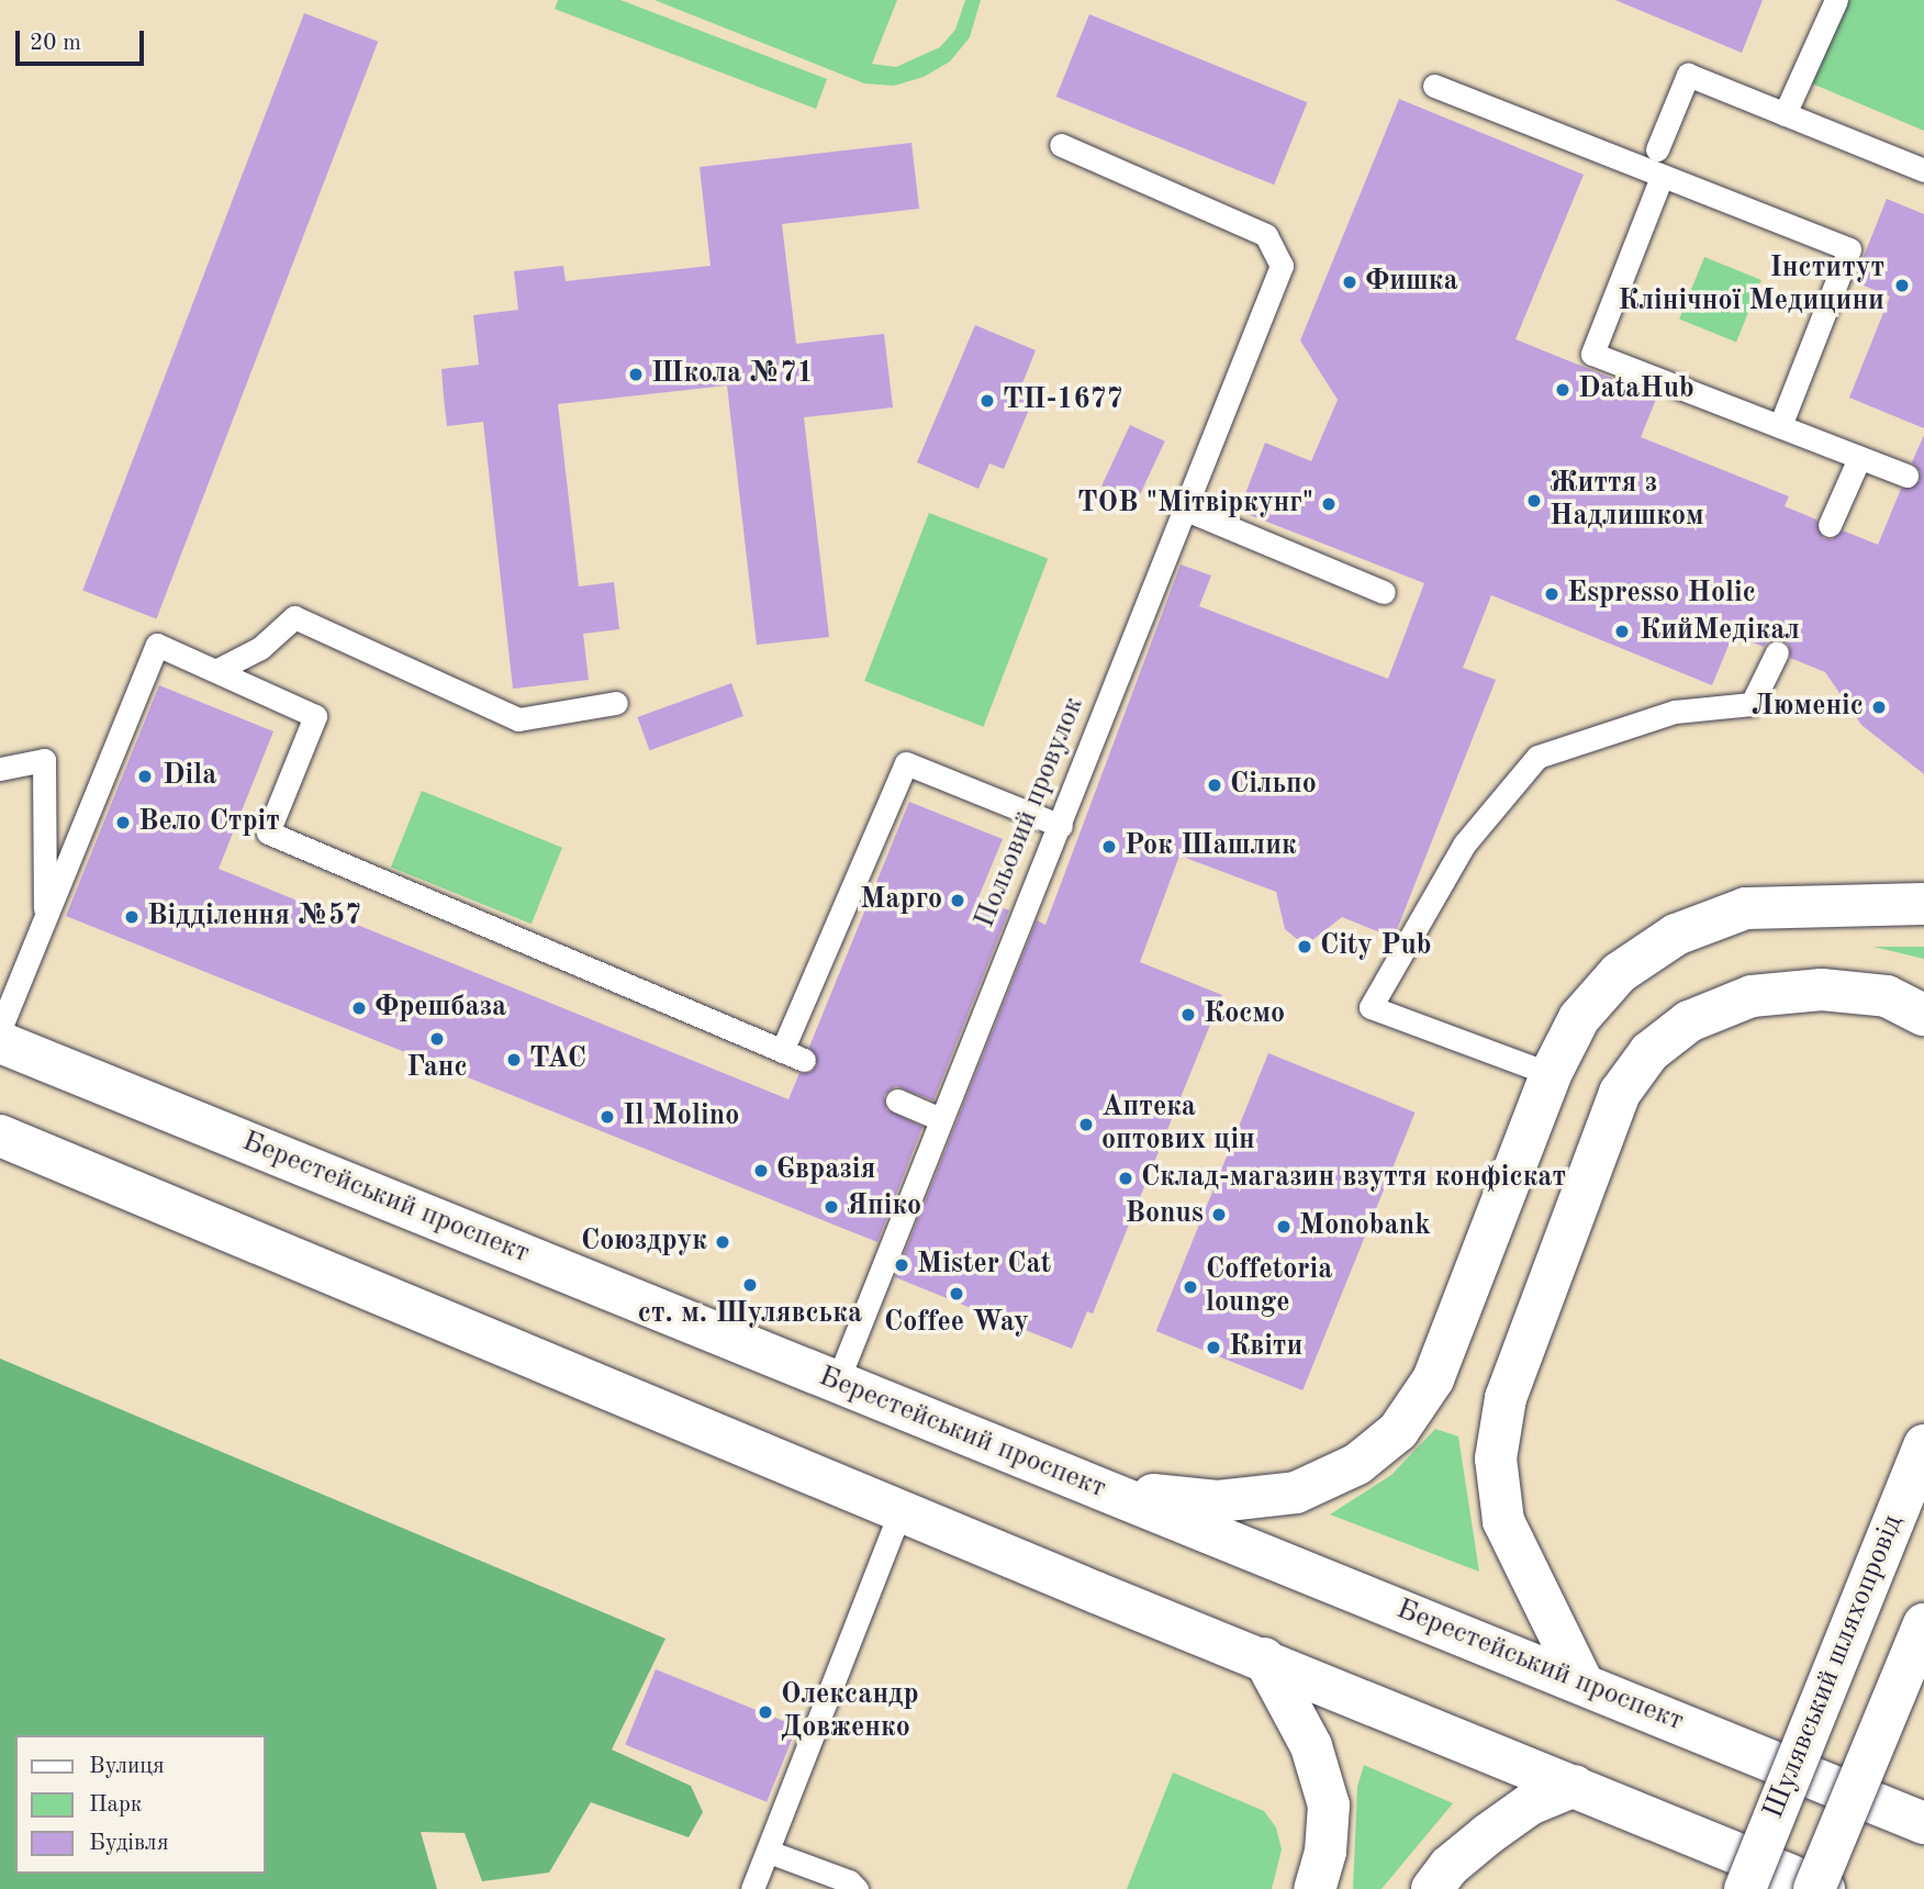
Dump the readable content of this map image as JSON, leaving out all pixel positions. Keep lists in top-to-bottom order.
{
  "streets": {
    "main road": ["Берестейський проспект", "Шулявський шляхопровід"],
    "lane": ["Польовий провулок"]
  },
  "crossings": [
    ["Польовий провулок", "Берестейський проспект"]
  ],
  "places": [
    "Фишка",
    "Інститут Клінічної Медицини",
    "Школа №71",
    "DataHub",
    "ТП-1677",
    "Життя з Надлишком",
    "ТОВ \"Мітвіркунг\"",
    "Espresso Holic",
    "КийМедікал",
    "Люменіс",
    "Dila",
    "Сільпо",
    "Вело Стріт",
    "Рок Шашлик",
    "Марго",
    "Відділення №57",
    "City Pub",
    "Фрешбаза",
    "Космо",
    "Ганс",
    "ТАС",
    "Il Molino",
    "Аптека оптових цін",
    "Євразія",
    "Склад-магазин взуття конфіскат",
    "Япіко",
    "Bonus",
    "Monobank",
    "Союздрук",
    "Mister Cat",
    "ст. м. Шулявська",
    "Coffetoria lounge",
    "Coffee Way",
    "Квіти",
    "Олександр Довженко"
  ],
  "legend": ["Вулиця", "Парк", "Будівля"],
  "scale_bar": "20 m"
}
